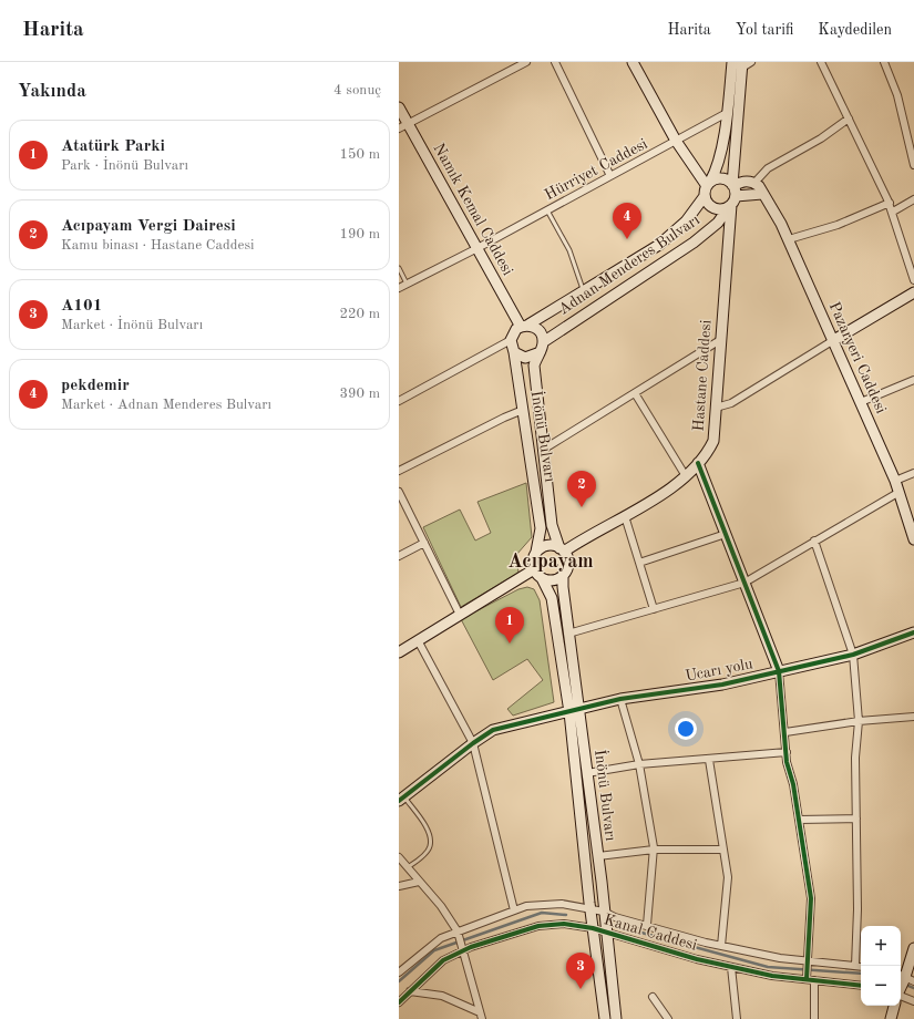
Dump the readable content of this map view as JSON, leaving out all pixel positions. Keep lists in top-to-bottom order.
{
  "streets": {
    "street": [
      "Hürriyet Caddesi",
      "Namık Kemal Caddesi",
      "Adnan Menderes Bulvarı",
      "Pazaryeri Caddesi",
      "Hastane Caddesi",
      "İnönü Bulvarı",
      "Ucarı yolu",
      "Kanal Caddesi"
    ]
  },
  "crossings": [
    ["Hürriyet Caddesi", "Namık Kemal Caddesi"],
    ["Namık Kemal Caddesi", "Adnan Menderes Bulvarı"],
    ["Namık Kemal Caddesi", "İnönü Bulvarı"],
    ["Adnan Menderes Bulvarı", "Hastane Caddesi"],
    ["Adnan Menderes Bulvarı", "İnönü Bulvarı"],
    ["Hastane Caddesi", "İnönü Bulvarı"],
    ["İnönü Bulvarı", "Ucarı yolu"],
    ["İnönü Bulvarı", "Kanal Caddesi"]
  ],
  "districts": ["Acıpayam"],
  "page": {
    "header": "Harita",
    "nav": ["Harita", "Yol tarifi", "Kaydedilen"],
    "heading": ["Yakında", "4 sonuç"],
    "list": [
      {
        "mark": "1",
        "name": "Atatürk Parki",
        "note": "Park · İnönü Bulvarı",
        "value": "150 m"
      },
      {
        "mark": "2",
        "name": "Acıpayam Vergi Dairesi",
        "note": "Kamu binası · Hastane Caddesi",
        "value": "190 m"
      },
      {
        "mark": "3",
        "name": "A101",
        "note": "Market · İnönü Bulvarı",
        "value": "220 m"
      },
      {
        "mark": "4",
        "name": "pekdemir",
        "note": "Market · Adnan Menderes Bulvarı",
        "value": "390 m"
      }
    ],
    "pins": [
      "4",
      "2",
      "1",
      "3"
    ],
    "map_buttons": ["+", "−"]
  }
}
